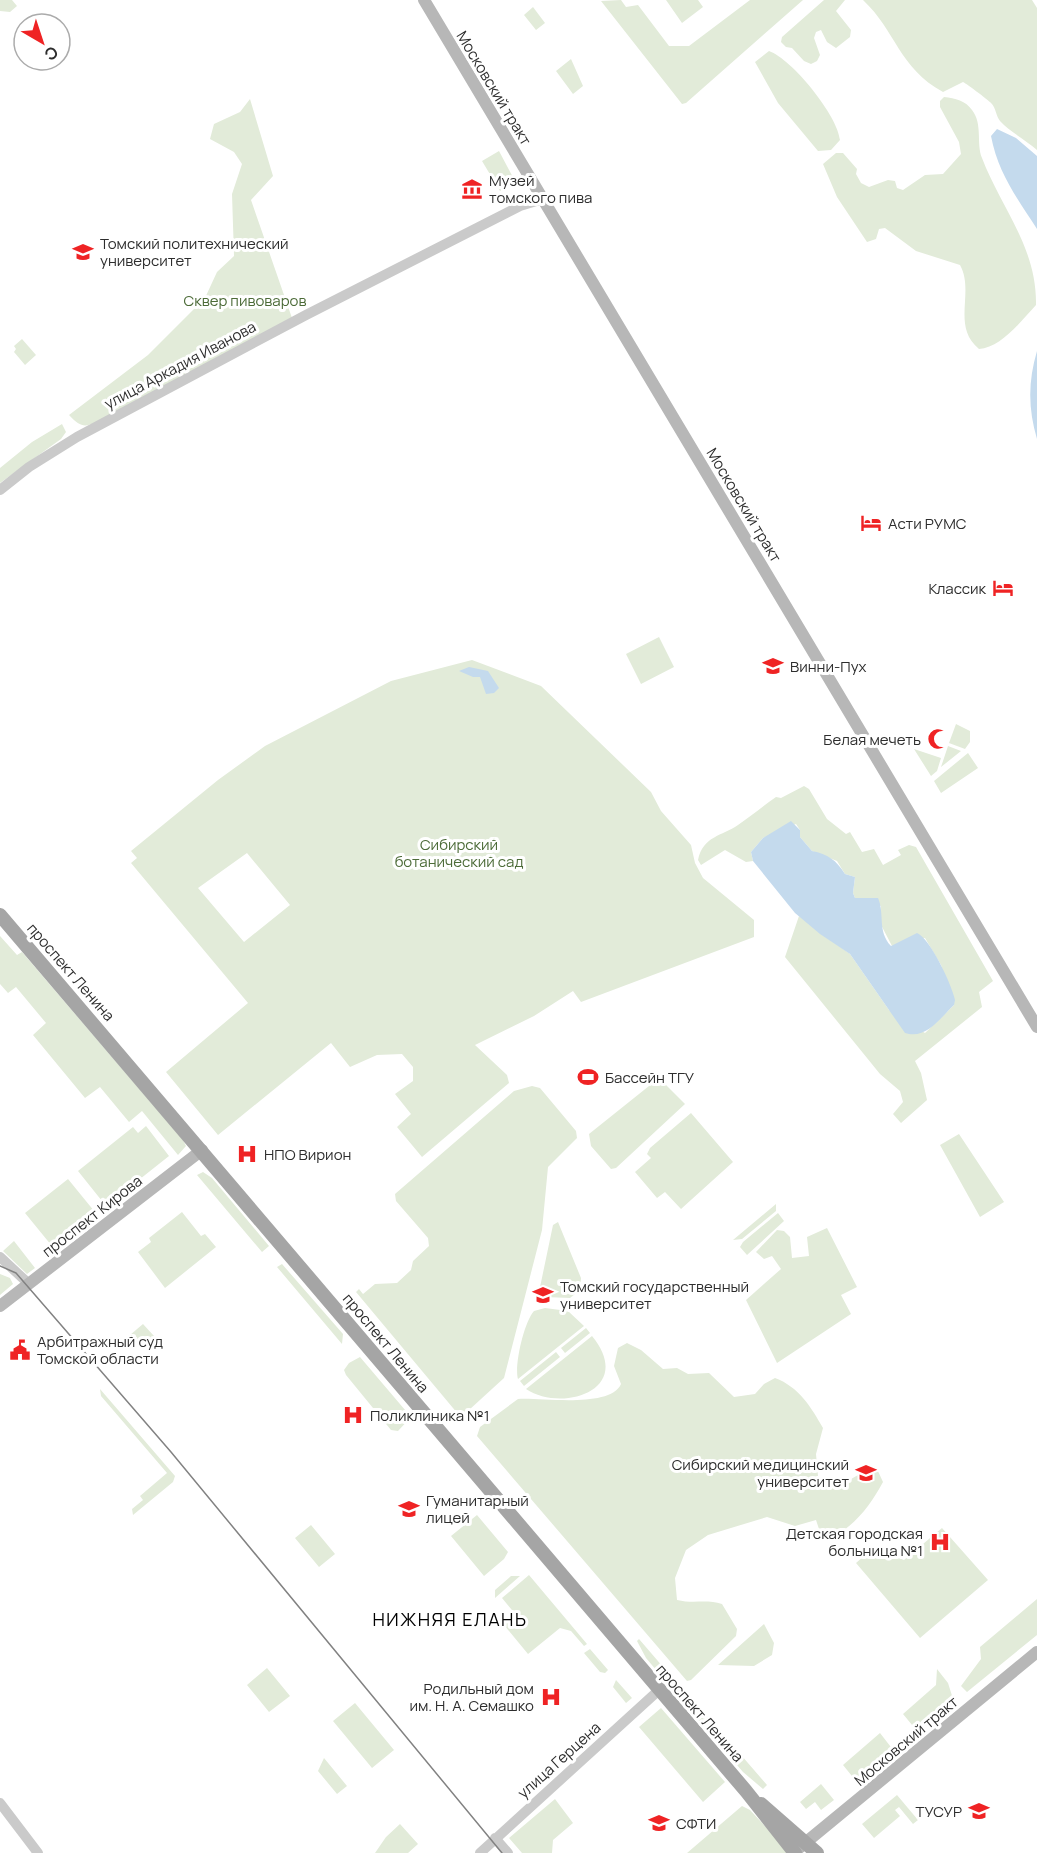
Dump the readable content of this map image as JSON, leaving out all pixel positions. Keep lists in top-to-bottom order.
{
  "streets": {
    "main road": ["Московский тракт", "проспект Ленина", "проспект Кирова"],
    "street": ["улица Аркадия Иванова", "улица Герцена"]
  },
  "crossings": [
    ["Московский тракт", "улица Аркадия Иванова"],
    ["Московский тракт", "проспект Ленина"],
    ["проспект Ленина", "проспект Кирова"],
    ["проспект Ленина", "улица Герцена"]
  ],
  "districts": ["НИЖНЯЯ ЕЛАНЬ"],
  "parks": ["Сквер пивоваров", "Сибирский ботанический сад"],
  "places": {
    "museum": ["Музей томского пива"],
    "school or university": [
      "Томский политехнический университет",
      "Винни-Пух",
      "Томский государственный университет",
      "Сибирский медицинский университет",
      "Гуманитарный лицей",
      "ТУСУР",
      "СФТИ"
    ],
    "hotel": ["Асти РУМС", "Классик"],
    "mosque": ["Белая мечеть"],
    "sports": ["Бассейн ТГУ"],
    "hospital": [
      "НПО Вирион",
      "Поликлиника №1",
      "Детская городская больница №1",
      "Родильный дом им. Н. А. Семашко"
    ],
    "public building": ["Арбитражный суд Томской области"]
  },
  "north": "bottom right"
}
